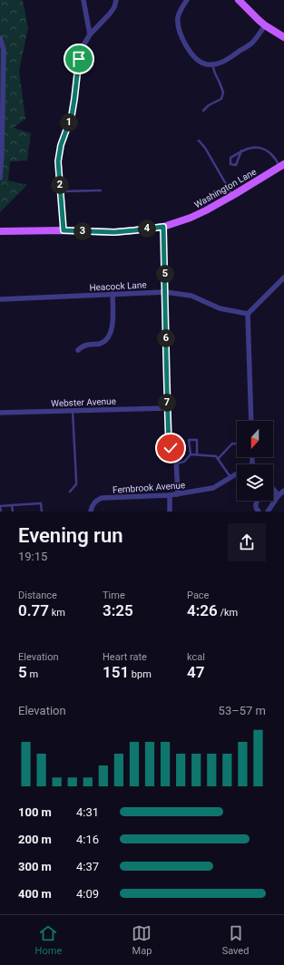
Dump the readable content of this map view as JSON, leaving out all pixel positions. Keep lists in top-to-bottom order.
{
  "streets": {
    "main road": ["Washington Lane"],
    "street": ["Heacock Lane", "Webster Avenue", "Fernbrook Avenue"]
  },
  "north": "bottom",
  "page": {
    "pins": [
      "1",
      "2",
      "4",
      "3",
      "5",
      "6",
      "7"
    ],
    "heading": ["Evening run", "19:15"],
    "stats": [
      ["Distance", "0.77 km"],
      ["Time", "3:25"],
      ["Pace", "4:26 /km"],
      ["Elevation", "5 m"],
      ["Heart rate", "151 bpm"],
      ["kcal", "47"]
    ],
    "chart": ["Elevation", "53–57 m"],
    "list": [
      {
        "name": "100 m",
        "note": "4:31"
      },
      {
        "name": "200 m",
        "note": "4:16"
      },
      {
        "name": "300 m",
        "note": "4:37"
      },
      {
        "name": "400 m",
        "note": "4:09"
      }
    ],
    "tabs": ["Home", "Map", "Saved"]
  }
}
